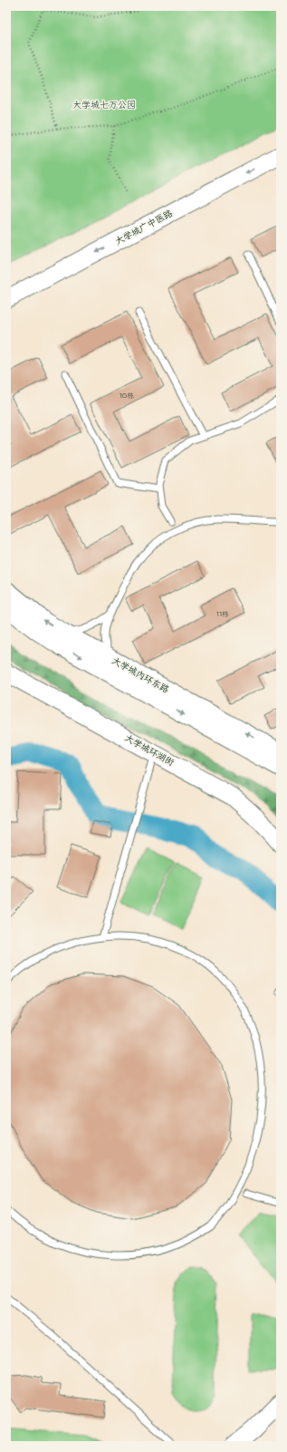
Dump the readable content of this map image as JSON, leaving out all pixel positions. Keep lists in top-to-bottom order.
{
  "streets": {
    "main road": ["大学城广中医路", "大学城内环东路", "大学城环湖街"]
  },
  "parks": ["大学城七万公园"],
  "house_numbers": ["10栋", "11栋"]
}
